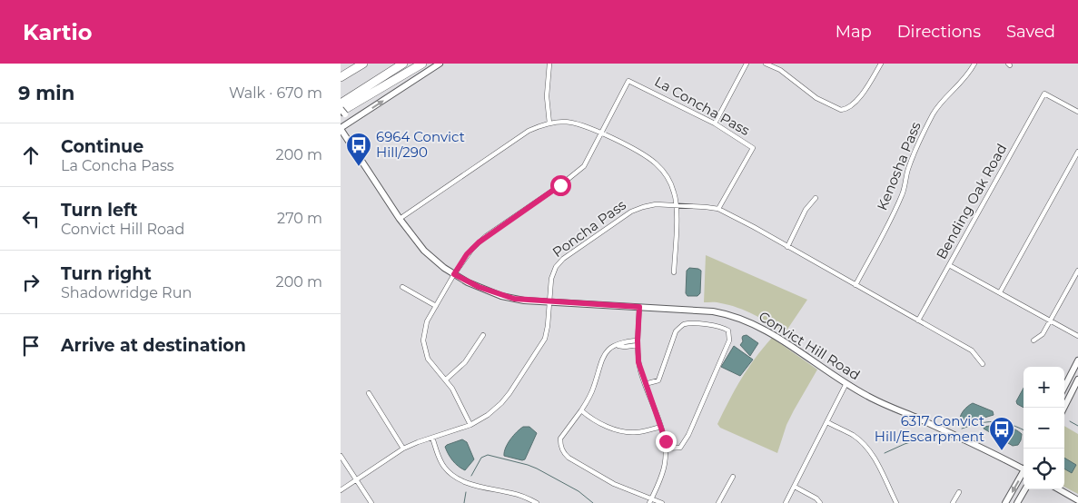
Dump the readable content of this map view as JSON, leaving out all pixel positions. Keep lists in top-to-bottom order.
{
  "streets": {
    "street": [
      "La Concha Pass",
      "Kenosha Pass",
      "Bending Oak Road",
      "Poncha Pass",
      "Convict Hill Road"
    ]
  },
  "crossings": [
    ["La Concha Pass", "Poncha Pass"],
    ["La Concha Pass", "Convict Hill Road"],
    ["Kenosha Pass", "Poncha Pass"],
    ["Bending Oak Road", "Poncha Pass"],
    ["Poncha Pass", "Convict Hill Road"]
  ],
  "places": {
    "bus stop": ["6964 Convict Hill/290", "6317 Convict Hill/Escarpment"]
  },
  "page": {
    "header": "Kartio",
    "nav": ["Map", "Directions", "Saved"],
    "heading": ["9 min", "Walk · 670 m"],
    "list": [
      ["Continue", "La Concha Pass", "200 m"],
      ["Turn left", "Convict Hill Road", "270 m"],
      ["Turn right", "Shadowridge Run", "200 m"],
      "Arrive at destination"
    ],
    "map_buttons": ["+", "−"]
  }
}
